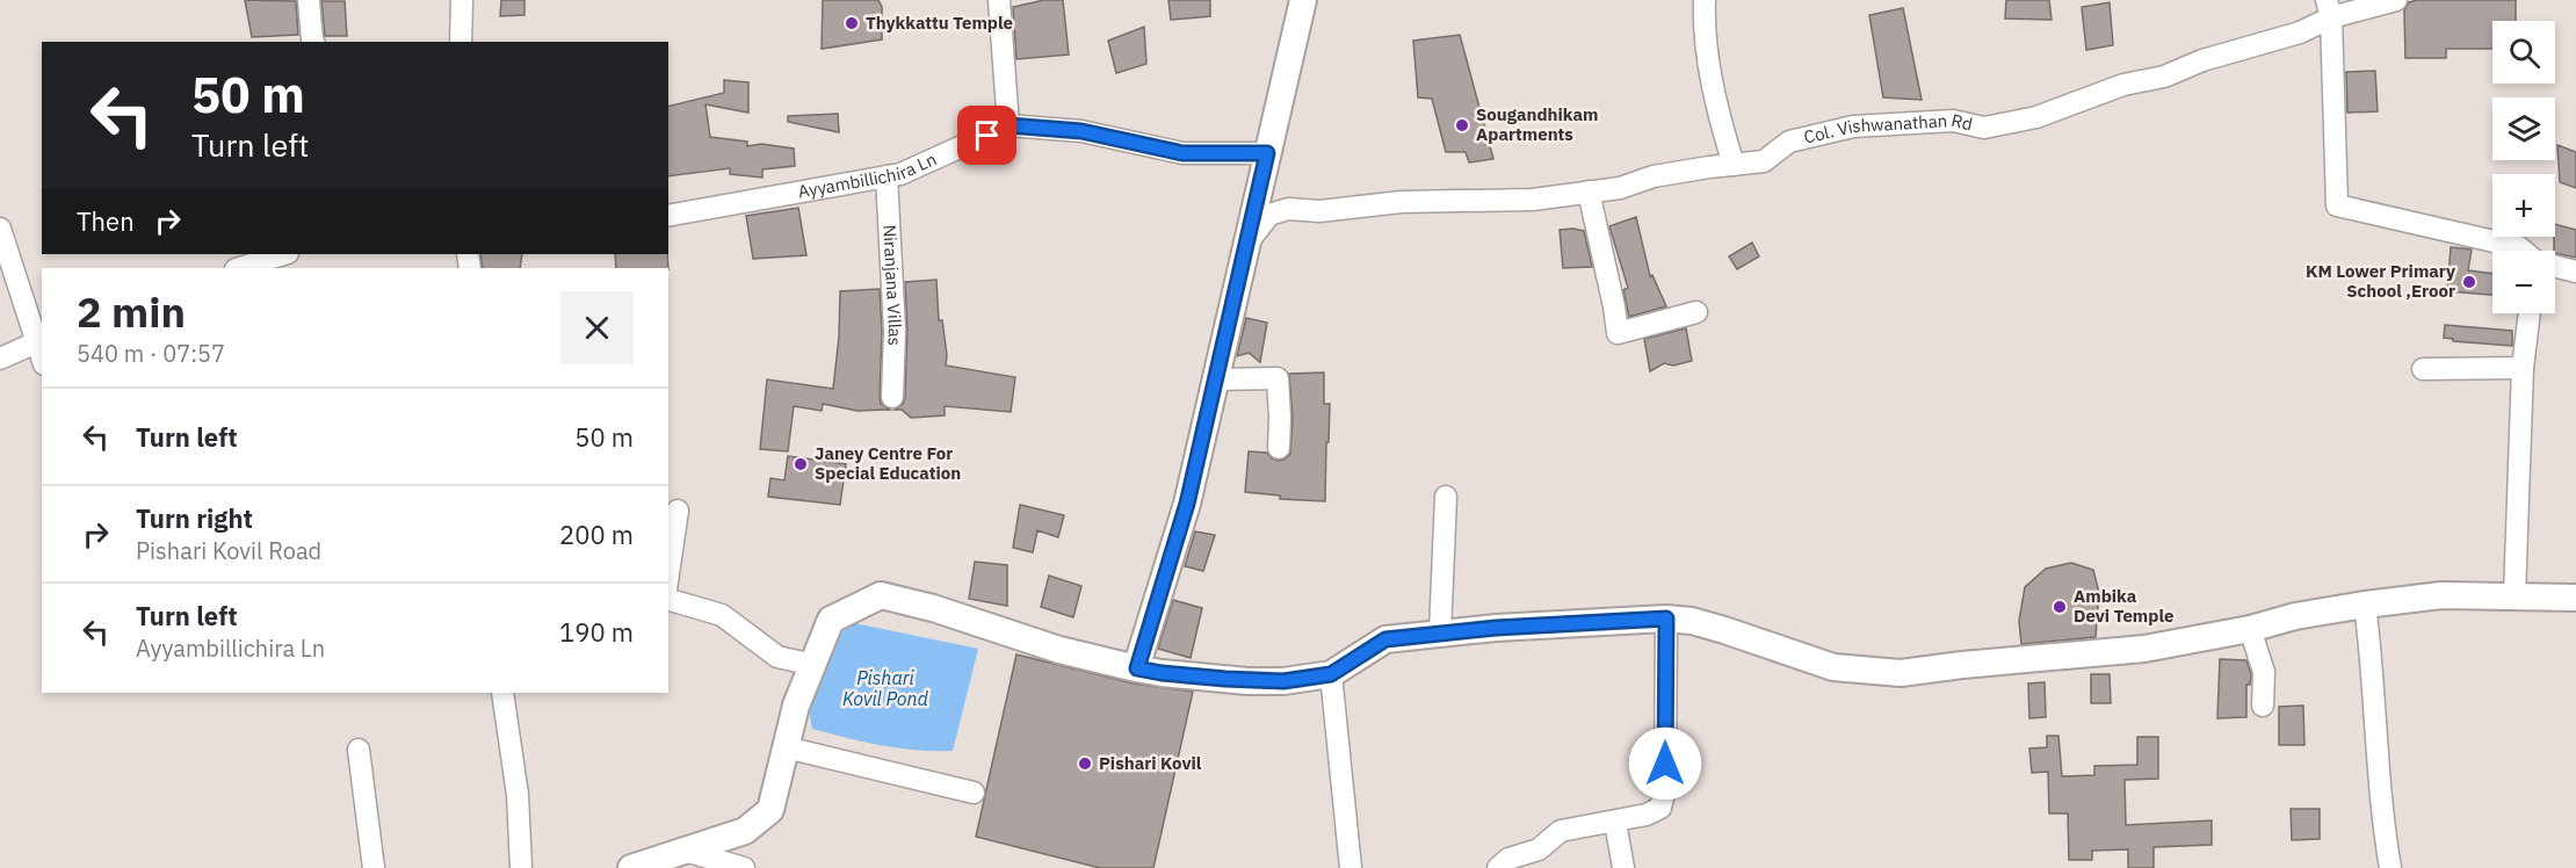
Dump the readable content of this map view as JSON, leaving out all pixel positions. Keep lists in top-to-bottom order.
{
  "streets": {
    "street": ["Col. Vishwanathan Rd", "Ayyambillichira Ln", "Niranjana Villas"]
  },
  "crossings": [
    ["Ayyambillichira Ln", "Niranjana Villas"]
  ],
  "water": ["Pishari Kovil Pond"],
  "places": [
    "Thykkattu Temple",
    "Sougandhikam Apartments",
    "KM Lower Primary School ,Eroor",
    "Janey Centre For Special Education",
    "Ambika Devi Temple",
    "Pishari Kovil"
  ],
  "page": {
    "map_buttons": ["+", "−"],
    "turn": ["50 m", "Turn left"],
    "then": "Then",
    "heading": ["2 min", "540 m · 07:57"],
    "list": [
      {
        "name": "Turn left",
        "value": "50 m"
      },
      {
        "name": "Turn right",
        "note": "Pishari Kovil Road",
        "value": "200 m"
      },
      {
        "name": "Turn left",
        "note": "Ayyambillichira Ln",
        "value": "190 m"
      }
    ]
  }
}
